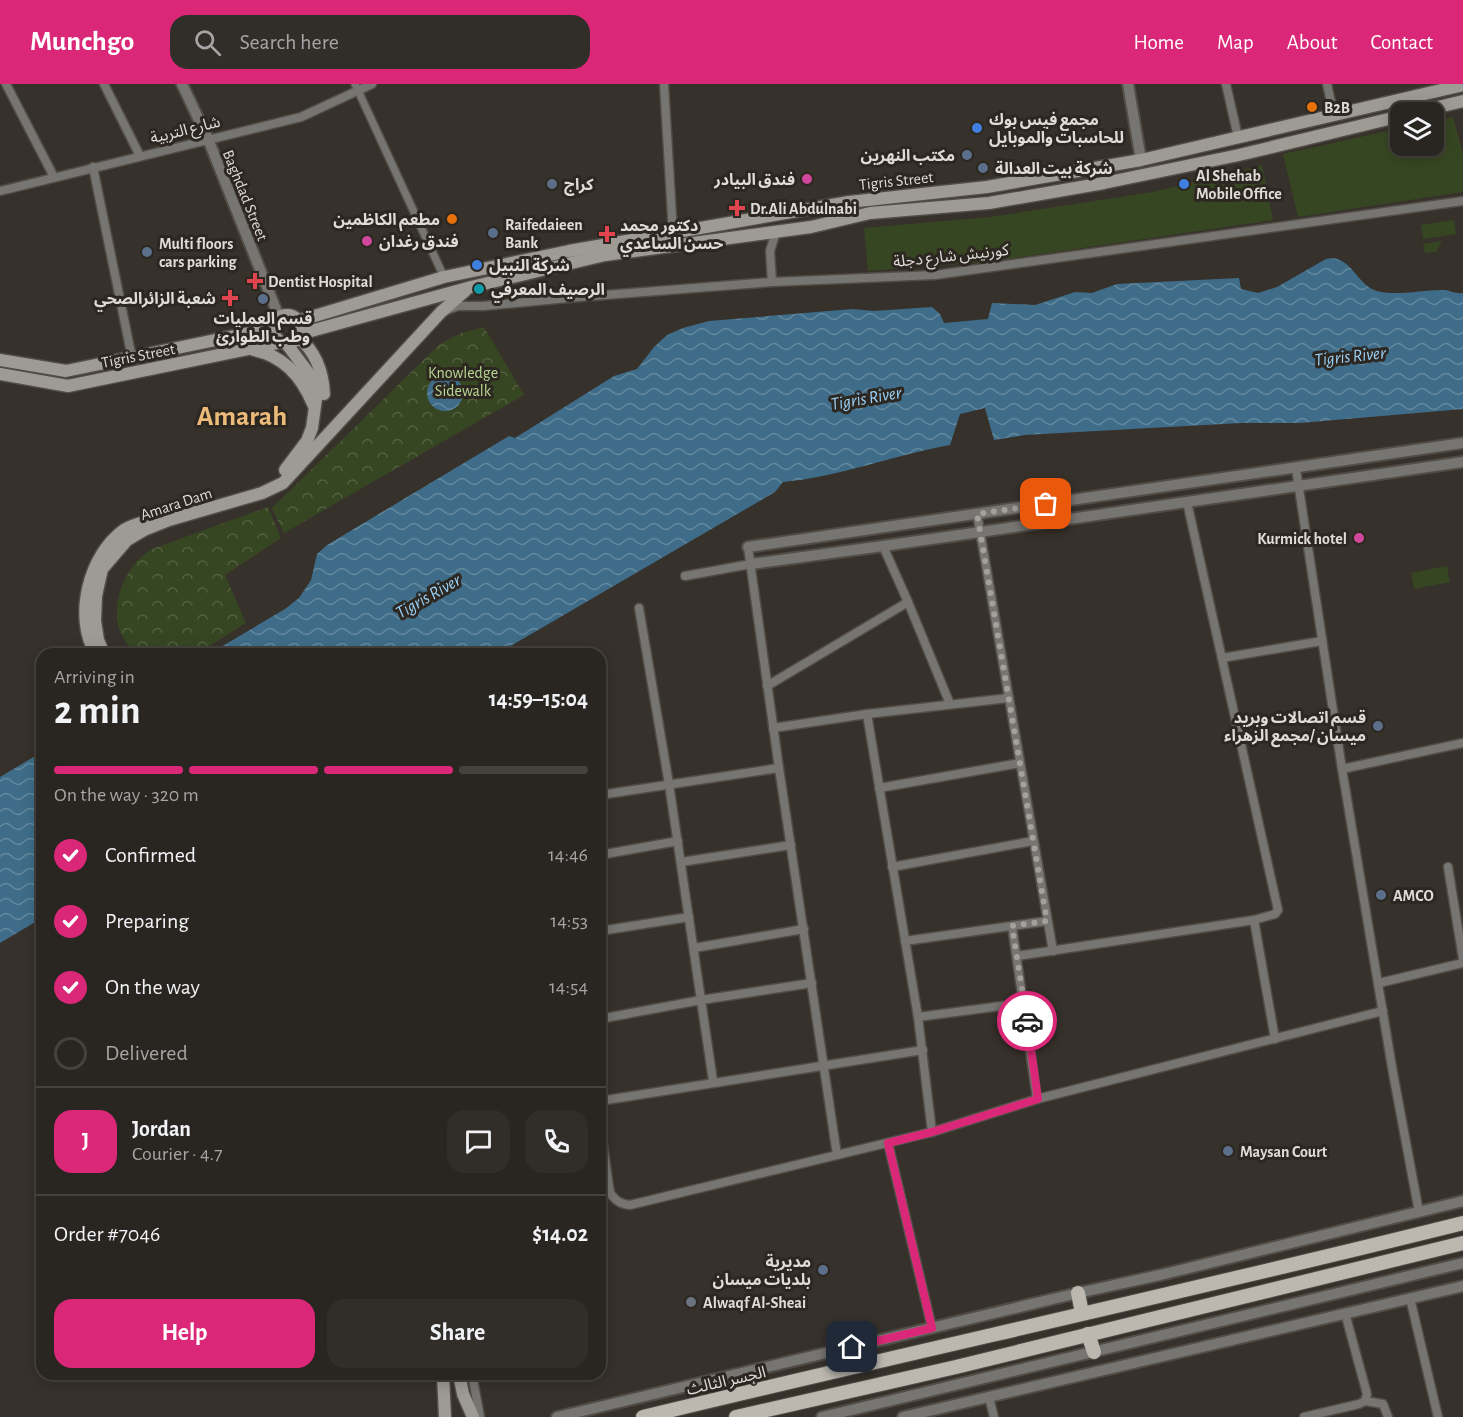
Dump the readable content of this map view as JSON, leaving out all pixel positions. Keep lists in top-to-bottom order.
{
  "streets": {
    "main road": ["Tigris Street", "Amara Dam", "الجسر الثالث"],
    "street": ["شارع التربية", "Baghdad Street", "كورنيش شارع دجلة"]
  },
  "crossings": [
    ["شارع التربية", "Baghdad Street"],
    ["Tigris Street", "Baghdad Street"]
  ],
  "districts": ["Amarah"],
  "water": ["Tigris River"],
  "parks": ["Knowledge Sidewalk"],
  "places": {
    "other": [
      "B2B",
      "مجمع فيس بوك للحاسبات والموبايل",
      "مكتب النهرين",
      "شركة بيت العدالة",
      "فندق البيادر",
      "كراج",
      "Al Shehab Mobile Office",
      "مطعم الكاظمين",
      "Raifedaieen Bank",
      "فندق رغدان",
      "Multi floors cars parking",
      "شركة النبيل",
      "الرصيف المعرفي",
      "قسم العمليات وطب الطوارئ",
      "Kurmick hotel",
      "قسم اتصالات وبريد ميسان /مجمع الزهراء",
      "AMCO",
      "Maysan Court",
      "مديرية بلديات ميسان",
      "Alwaqf Al-Sheai"
    ],
    "health": [
      "Dr.Ali Abdulnabi",
      "دكتور محمد حسن الساعدي",
      "Dentist Hospital",
      "شعبة الزائرالصحي"
    ]
  },
  "page": {
    "header": "Munchgo",
    "search": "Search here",
    "nav": [
      "Home",
      "Map",
      "About",
      "Contact"
    ],
    "heading": ["2 min", "Arriving in", "14:59–15:04"],
    "panel": [
      "Jordan",
      "Courier · 4.7",
      "Order #7046",
      "$14.02"
    ],
    "bar": "On the way · 320 m",
    "list": [
      ["Confirmed", "14:46"],
      ["Preparing", "14:53"],
      ["On the way", "14:54"],
      "Delivered"
    ],
    "round": "J",
    "buttons": ["Help", "Share"]
  }
}
